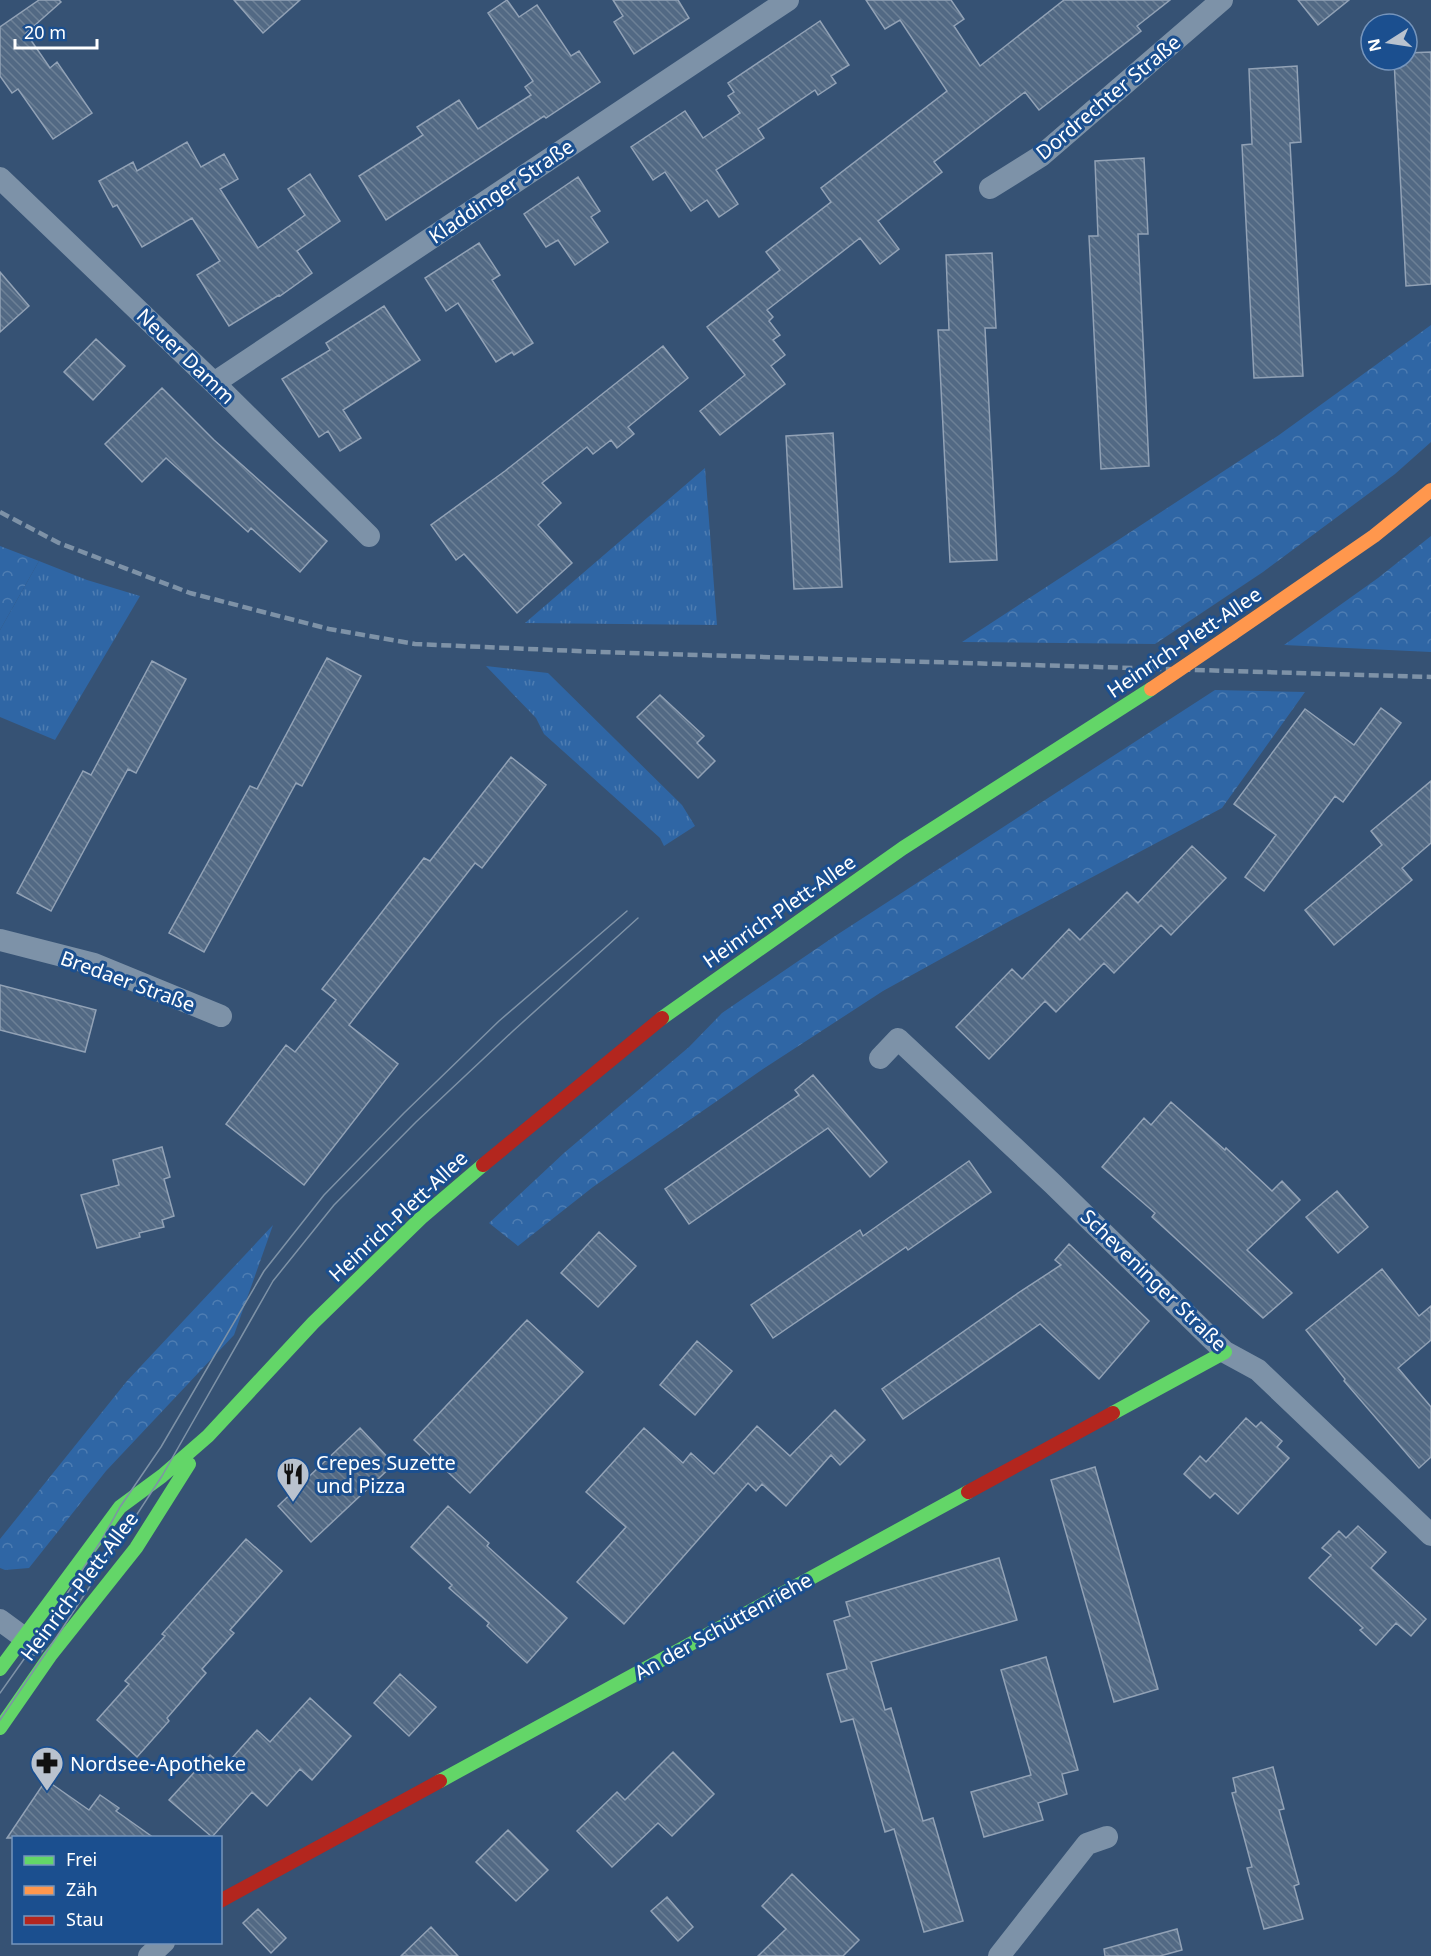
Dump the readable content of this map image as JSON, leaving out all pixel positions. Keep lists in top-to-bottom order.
{
  "streets": {
    "main road": ["Heinrich-Plett-Allee", "An der Schüttenriehe"],
    "street": [
      "Dordrechter Straße",
      "Kladdinger Straße",
      "Neuer Damm",
      "Bredaer Straße",
      "Scheveninger Straße"
    ]
  },
  "crossings": [
    ["Kladdinger Straße", "Neuer Damm"],
    ["Scheveninger Straße", "An der Schüttenriehe"]
  ],
  "places": {
    "restaurant": ["Crepes Suzette und Pizza"],
    "pharmacy": ["Nordsee-Apotheke"]
  },
  "legend": ["Frei", "Zäh", "Stau"],
  "scale_bar": "20 m",
  "north": "left"
}
